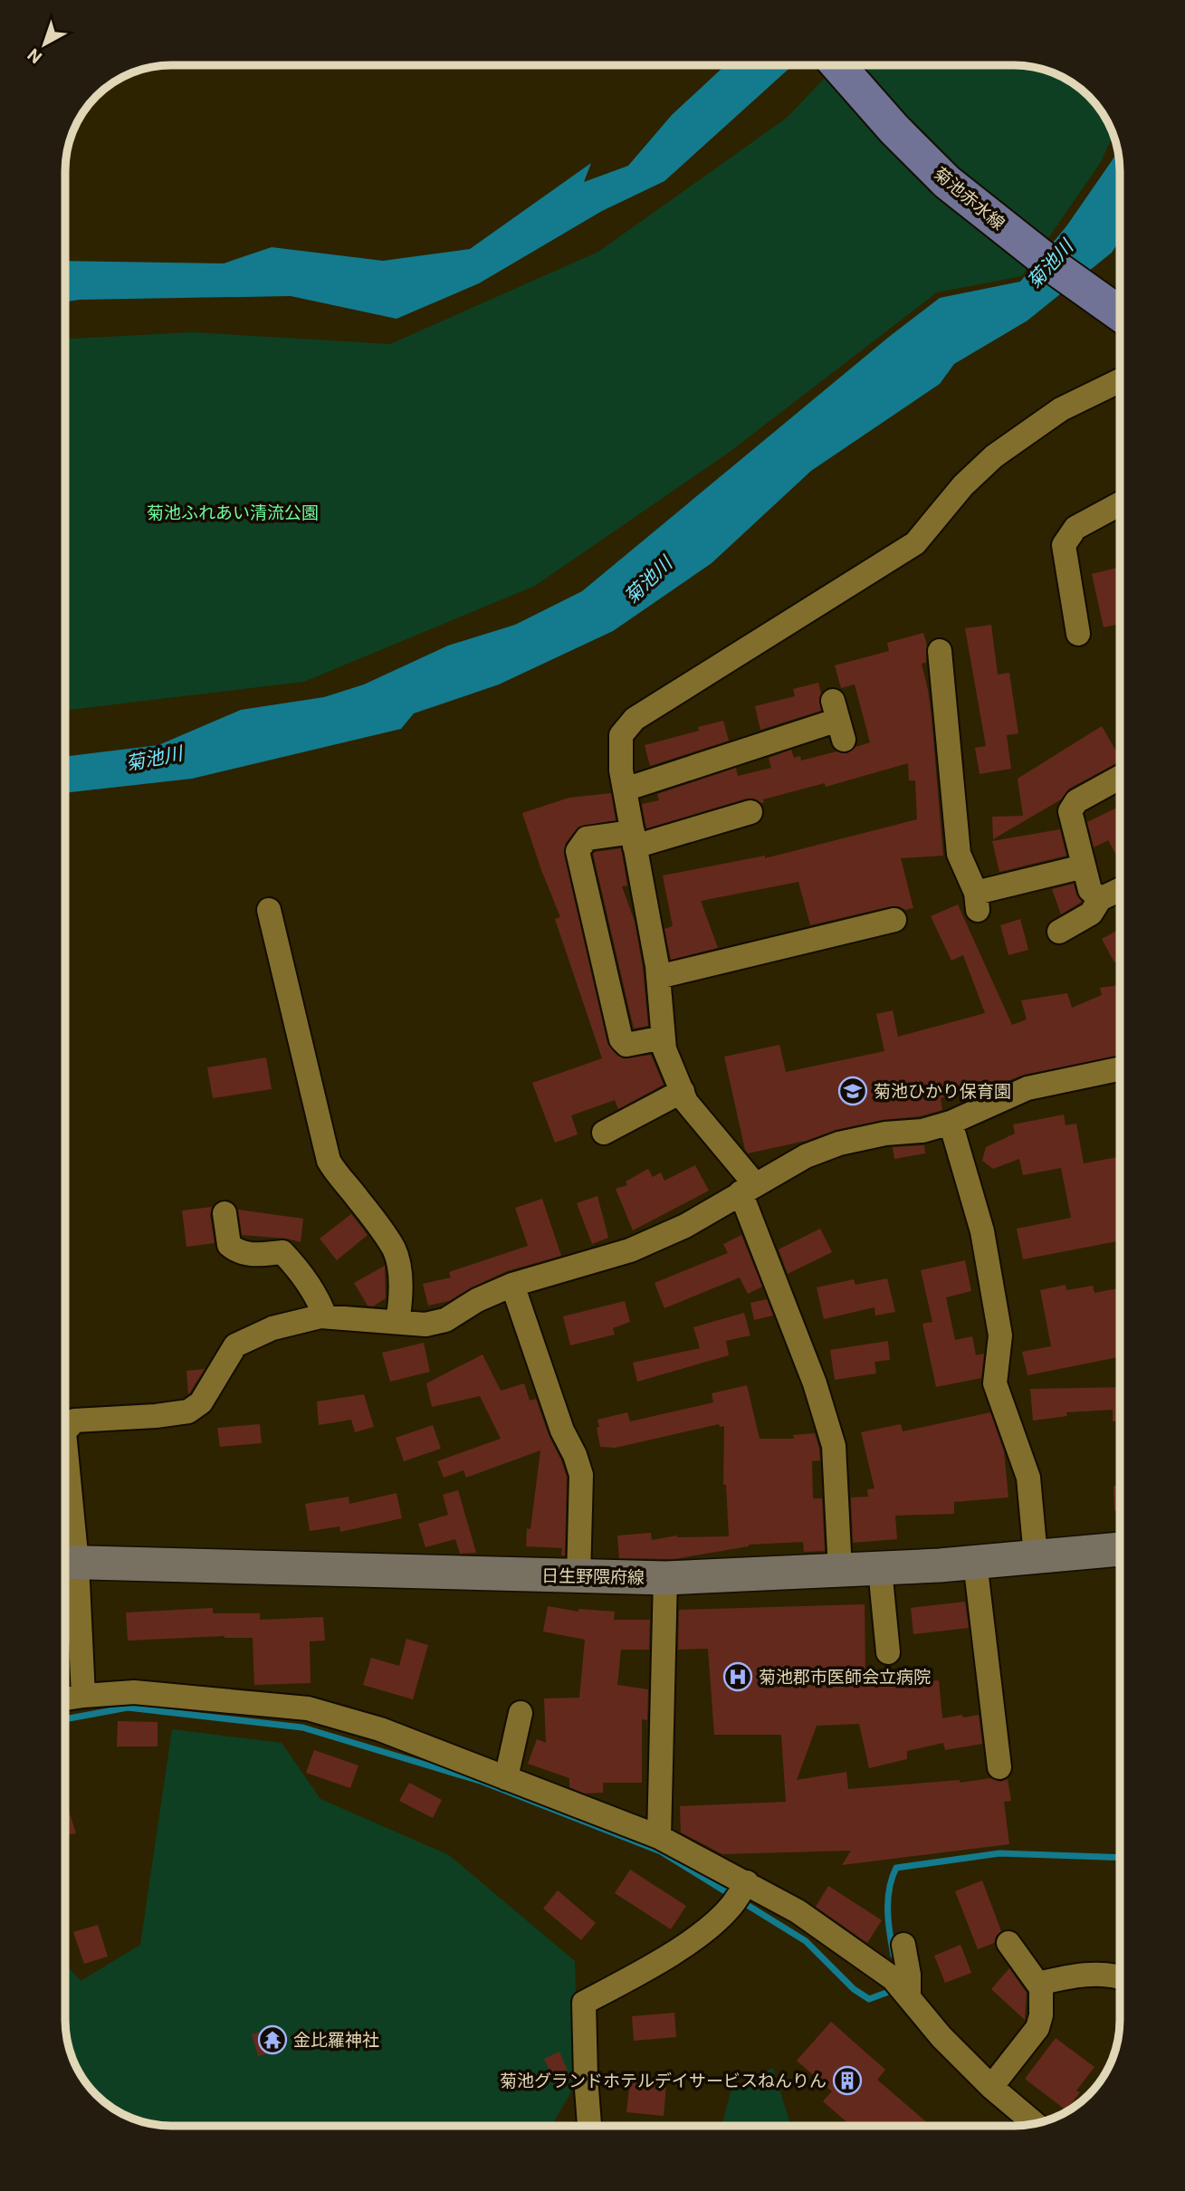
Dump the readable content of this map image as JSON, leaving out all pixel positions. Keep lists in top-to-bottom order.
{
  "streets": {
    "main road": ["菊池赤水線", "日生野隈府線"]
  },
  "water": ["菊池川"],
  "parks": ["菊池ふれあい清流公園"],
  "places": {
    "school or university": ["菊池ひかり保育園"],
    "hospital": ["菊池郡市医師会立病院"],
    "temple": ["金比羅神社"],
    "building": ["菊池グランドホテルデイサービスねんりん"]
  },
  "north": "bottom left"
}
